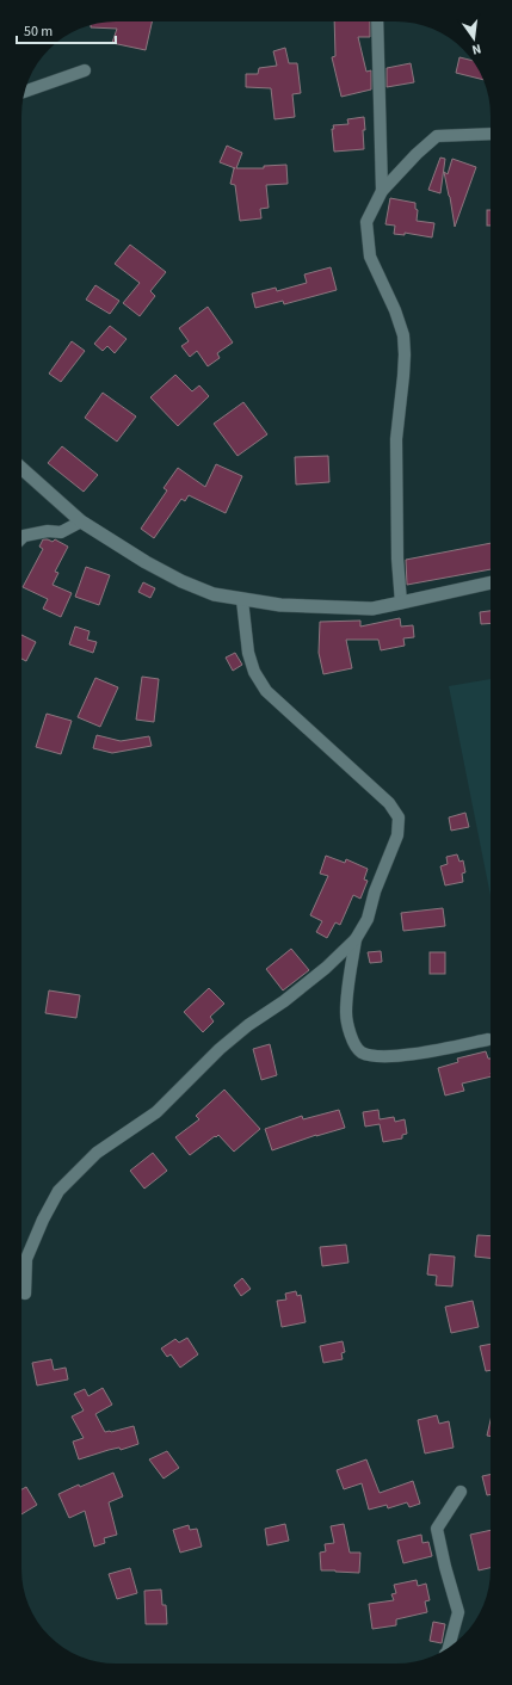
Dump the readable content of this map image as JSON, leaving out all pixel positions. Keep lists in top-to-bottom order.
{
  "scale_bar": "50 m",
  "north": "bottom"
}
